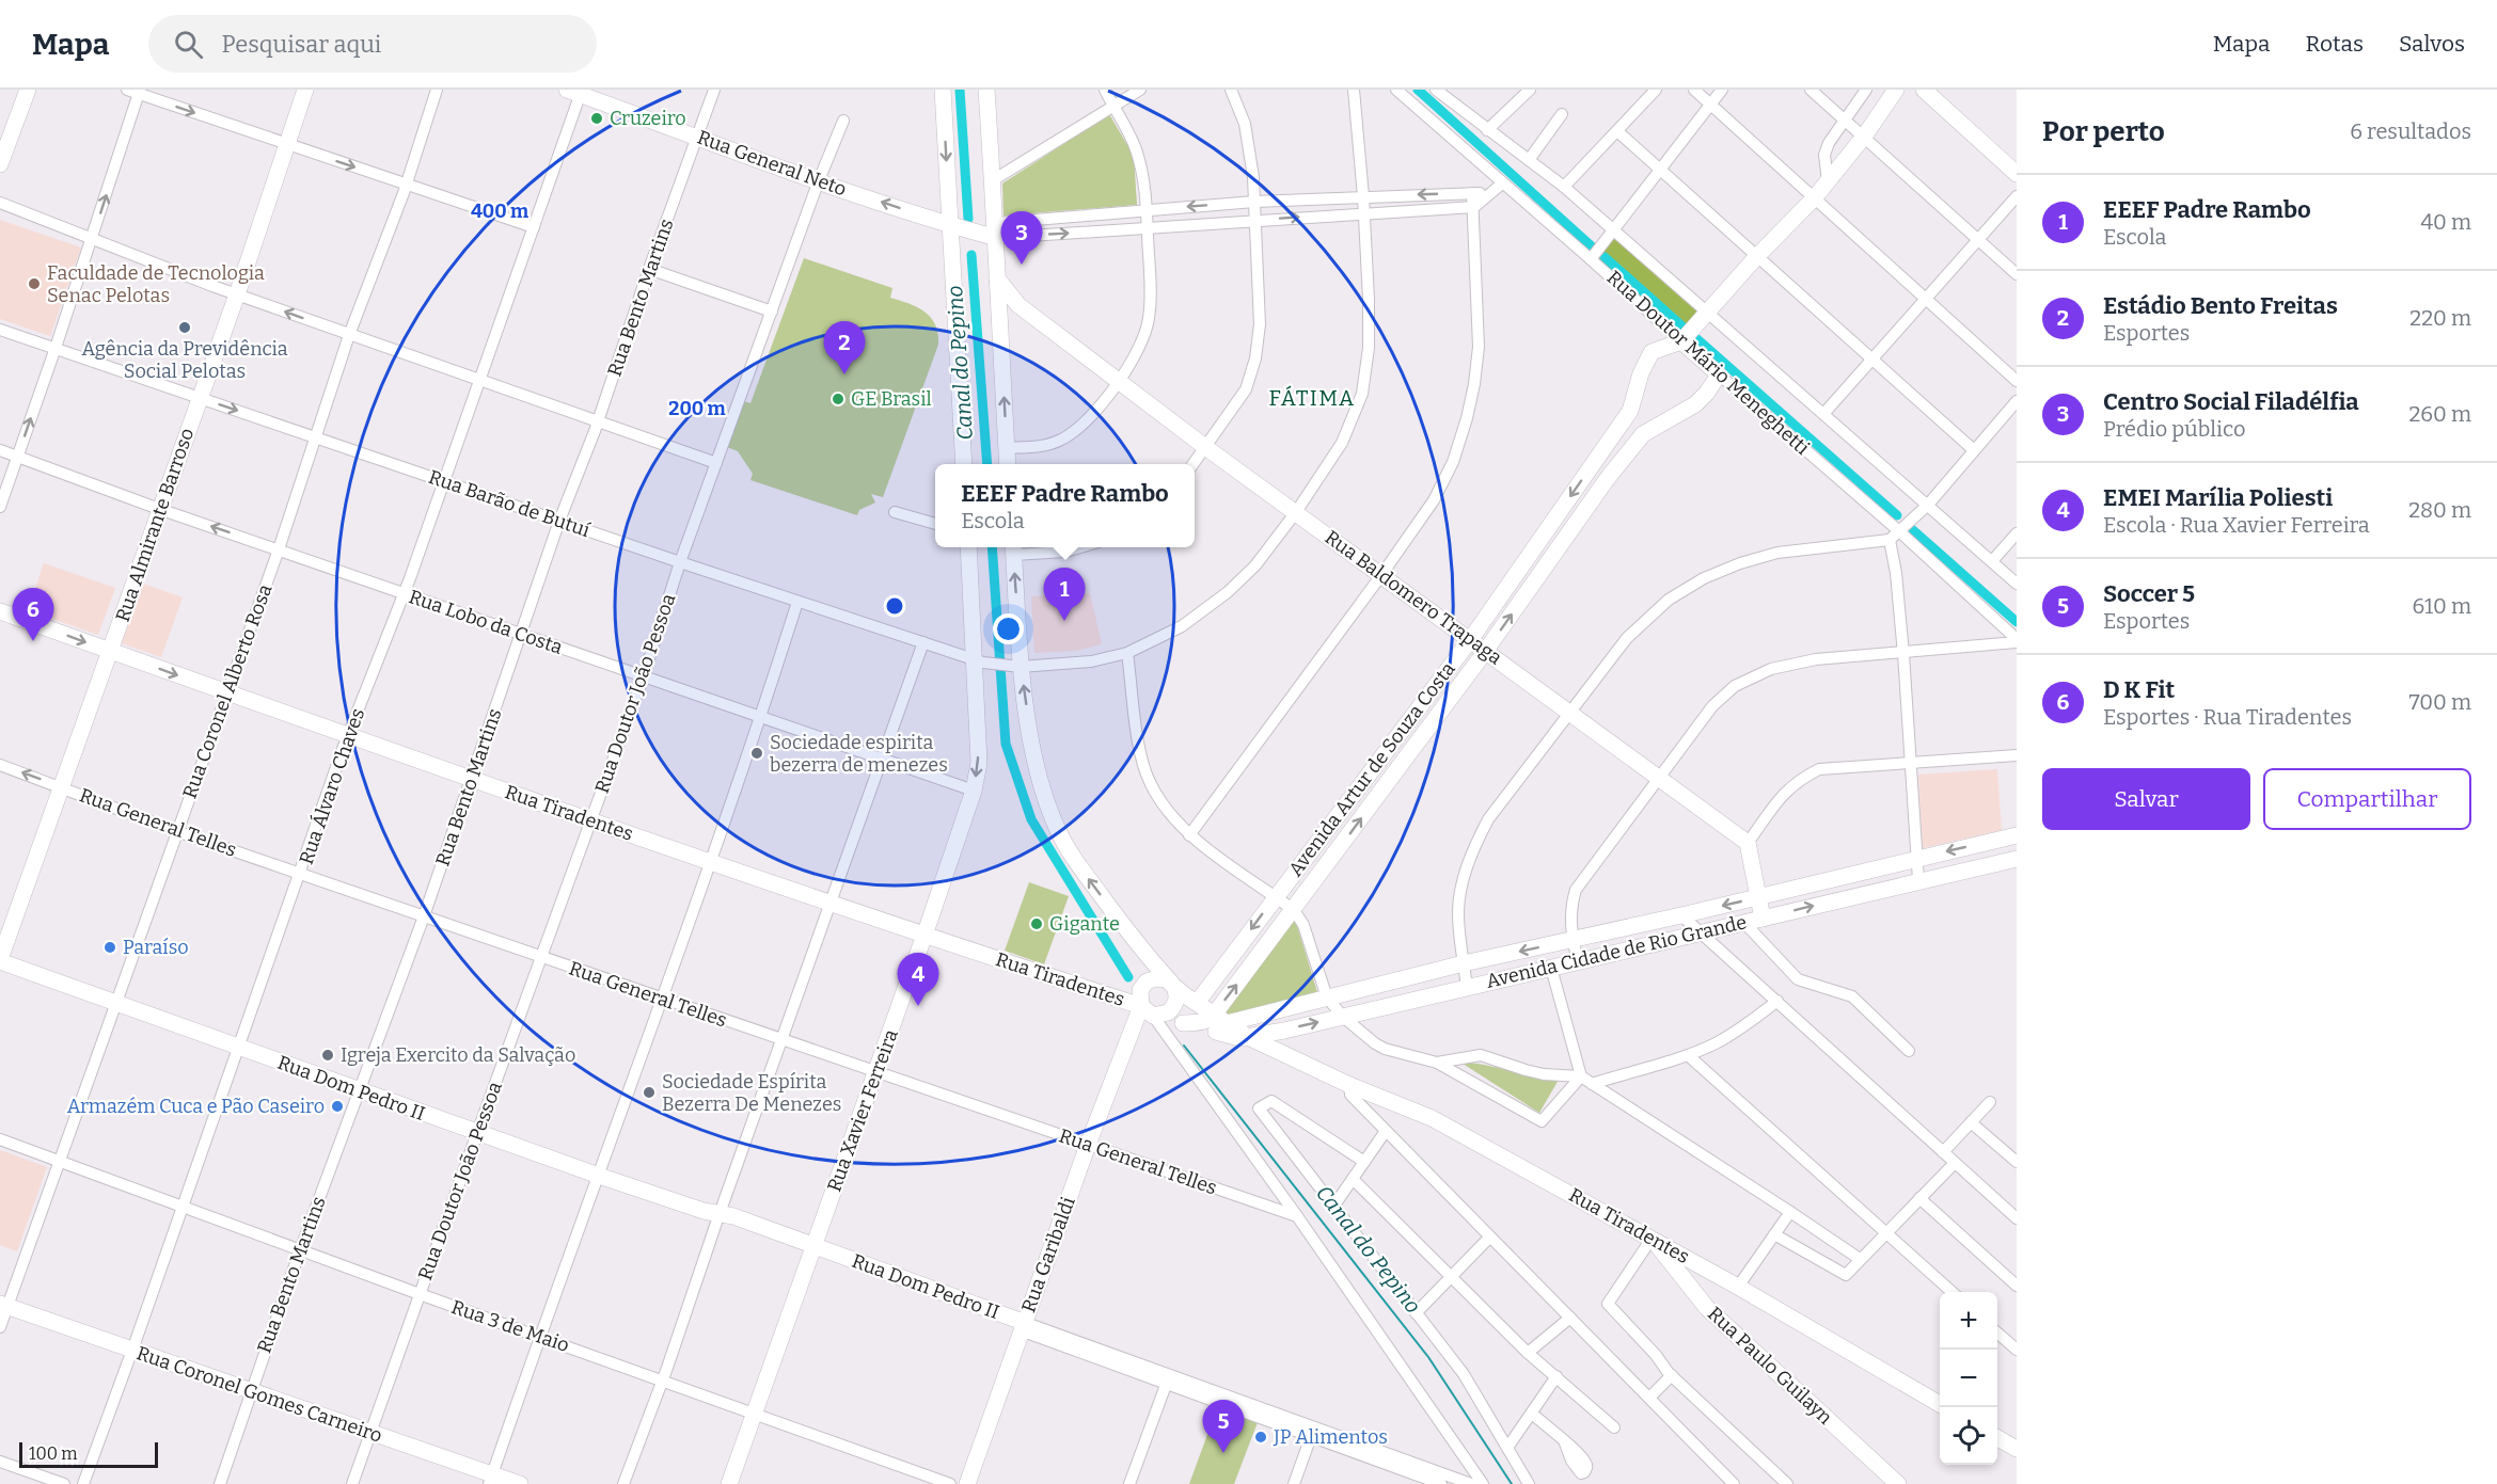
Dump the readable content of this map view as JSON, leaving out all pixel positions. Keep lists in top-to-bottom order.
{
  "streets": {
    "street": [
      "Rua General Neto",
      "Rua Bento Martins",
      "Rua Doutor Mário Meneghetti",
      "Rua Barão de Butuí",
      "Rua Almirante Barroso",
      "Rua Baldomero Trapaga",
      "Rua Lobo da Costa",
      "Rua Coronel Alberto Rosa",
      "Rua Doutor João Pessoa",
      "Avenida Artur de Souza Costa",
      "Rua Álvaro Chaves",
      "Rua Tiradentes",
      "Rua General Telles",
      "Avenida Cidade de Rio Grande",
      "Rua Dom Pedro II",
      "Rua Xavier Ferreira",
      "Rua Garibaldi",
      "Rua 3 de Maio",
      "Rua Paulo Guilayn",
      "Rua Coronel Gomes Carneiro"
    ]
  },
  "crossings": [
    ["Rua General Neto", "Rua Bento Martins"],
    ["Rua General Neto", "Rua Doutor João Pessoa"],
    ["Rua General Neto", "Rua Álvaro Chaves"],
    ["Rua Bento Martins", "Rua Barão de Butuí"],
    ["Rua Bento Martins", "Rua Lobo da Costa"],
    ["Rua Bento Martins", "Rua Tiradentes"],
    ["Rua Bento Martins", "Rua General Telles"],
    ["Rua Bento Martins", "Rua Dom Pedro II"],
    ["Rua Bento Martins", "Rua 3 de Maio"],
    ["Rua Bento Martins", "Rua Coronel Gomes Carneiro"],
    ["Rua Doutor Mário Meneghetti", "Avenida Artur de Souza Costa"],
    ["Rua Barão de Butuí", "Rua Almirante Barroso"],
    ["Rua Barão de Butuí", "Rua Baldomero Trapaga"],
    ["Rua Barão de Butuí", "Rua Coronel Alberto Rosa"],
    ["Rua Barão de Butuí", "Rua Doutor João Pessoa"],
    ["Rua Barão de Butuí", "Rua Álvaro Chaves"],
    ["Rua Barão de Butuí", "Rua Tiradentes"],
    ["Rua Barão de Butuí", "Rua Xavier Ferreira"],
    ["Rua Almirante Barroso", "Rua Lobo da Costa"],
    ["Rua Almirante Barroso", "Rua Tiradentes"],
    ["Rua Almirante Barroso", "Rua General Telles"],
    ["Rua Almirante Barroso", "Rua Dom Pedro II"],
    ["Rua Baldomero Trapaga", "Avenida Artur de Souza Costa"],
    ["Rua Lobo da Costa", "Rua Coronel Alberto Rosa"],
    ["Rua Lobo da Costa", "Rua Doutor João Pessoa"],
    ["Rua Lobo da Costa", "Rua Álvaro Chaves"],
    ["Rua Lobo da Costa", "Rua Xavier Ferreira"],
    ["Rua Coronel Alberto Rosa", "Rua Tiradentes"],
    ["Rua Coronel Alberto Rosa", "Rua General Telles"],
    ["Rua Coronel Alberto Rosa", "Rua Dom Pedro II"],
    ["Rua Coronel Alberto Rosa", "Rua 3 de Maio"],
    ["Rua Coronel Alberto Rosa", "Rua Coronel Gomes Carneiro"],
    ["Rua Doutor João Pessoa", "Rua Tiradentes"],
    ["Rua Doutor João Pessoa", "Rua General Telles"],
    ["Rua Doutor João Pessoa", "Rua Dom Pedro II"],
    ["Rua Doutor João Pessoa", "Rua 3 de Maio"],
    ["Rua Doutor João Pessoa", "Rua Coronel Gomes Carneiro"],
    ["Avenida Artur de Souza Costa", "Rua Tiradentes"],
    ["Avenida Artur de Souza Costa", "Avenida Cidade de Rio Grande"],
    ["Rua Álvaro Chaves", "Rua Tiradentes"],
    ["Rua Álvaro Chaves", "Rua General Telles"],
    ["Rua Álvaro Chaves", "Rua Dom Pedro II"],
    ["Rua Álvaro Chaves", "Rua 3 de Maio"],
    ["Rua Álvaro Chaves", "Rua Coronel Gomes Carneiro"],
    ["Rua Tiradentes", "Avenida Cidade de Rio Grande"],
    ["Rua Tiradentes", "Rua Xavier Ferreira"],
    ["Rua Tiradentes", "Rua Garibaldi"],
    ["Rua Tiradentes", "Rua Paulo Guilayn"],
    ["Rua General Telles", "Rua Xavier Ferreira"],
    ["Rua General Telles", "Rua Garibaldi"],
    ["Rua Dom Pedro II", "Rua Xavier Ferreira"],
    ["Rua Dom Pedro II", "Rua Garibaldi"],
    ["Rua Xavier Ferreira", "Rua 3 de Maio"]
  ],
  "districts": ["FÁTIMA"],
  "water": ["Canal do Pepino"],
  "places": [
    "Cruzeiro",
    "Faculdade de Tecnologia Senac Pelotas",
    "Agência da Previdência Social Pelotas",
    "GE Brasil",
    "Sociedade espirita bezerra de menezes",
    "Gigante",
    "Paraíso",
    "Igreja Exercito da Salvação",
    "Sociedade Espírita Bezerra De Menezes",
    "Armazém Cuca e Pão Caseiro",
    "JP Alimentos"
  ],
  "scale_bar": "100 m",
  "page": {
    "header": "Mapa",
    "search": "Pesquisar aqui",
    "nav": ["Mapa", "Rotas", "Salvos"],
    "heading": ["Por perto", "6 resultados"],
    "list": [
      {
        "mark": "1",
        "name": "EEEF Padre Rambo",
        "note": "Escola",
        "value": "40 m"
      },
      {
        "mark": "2",
        "name": "Estádio Bento Freitas",
        "note": "Esportes",
        "value": "220 m"
      },
      {
        "mark": "3",
        "name": "Centro Social Filadélfia",
        "note": "Prédio público",
        "value": "260 m"
      },
      {
        "mark": "4",
        "name": "EMEI Marília Poliesti",
        "note": "Escola · Rua Xavier Ferreira",
        "value": "280 m"
      },
      {
        "mark": "5",
        "name": "Soccer 5",
        "note": "Esportes",
        "value": "610 m"
      },
      {
        "mark": "6",
        "name": "D K Fit",
        "note": "Esportes · Rua Tiradentes",
        "value": "700 m"
      }
    ],
    "pins": [
      "3",
      "2",
      "1",
      "6",
      "4",
      "5"
    ],
    "popup": ["EEEF Padre Rambo", "Escola"],
    "buttons": ["Salvar", "Compartilhar"],
    "map_buttons": ["+", "−"],
    "scale": "100 m"
  },
  "rings": ["400 m", "200 m"]
}
